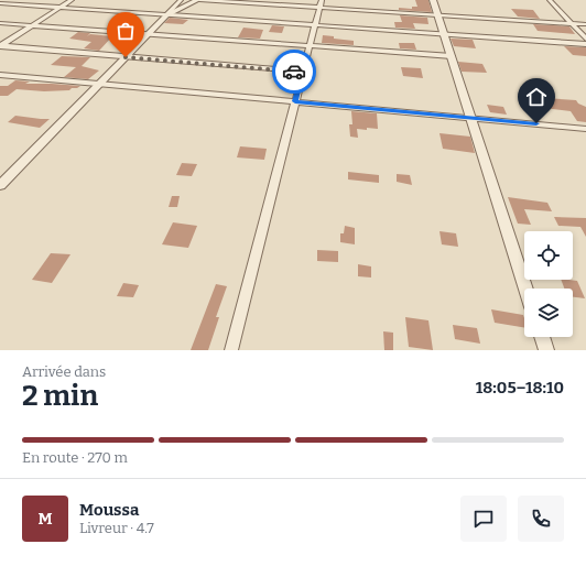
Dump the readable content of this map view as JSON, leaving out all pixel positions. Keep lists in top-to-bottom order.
{
  "page": {
    "heading": ["2 min", "Arrivée dans", "18:05–18:10"],
    "panel": ["Moussa", "Livreur · 4.7"],
    "bar": "En route · 270 m",
    "round": "M"
  }
}
